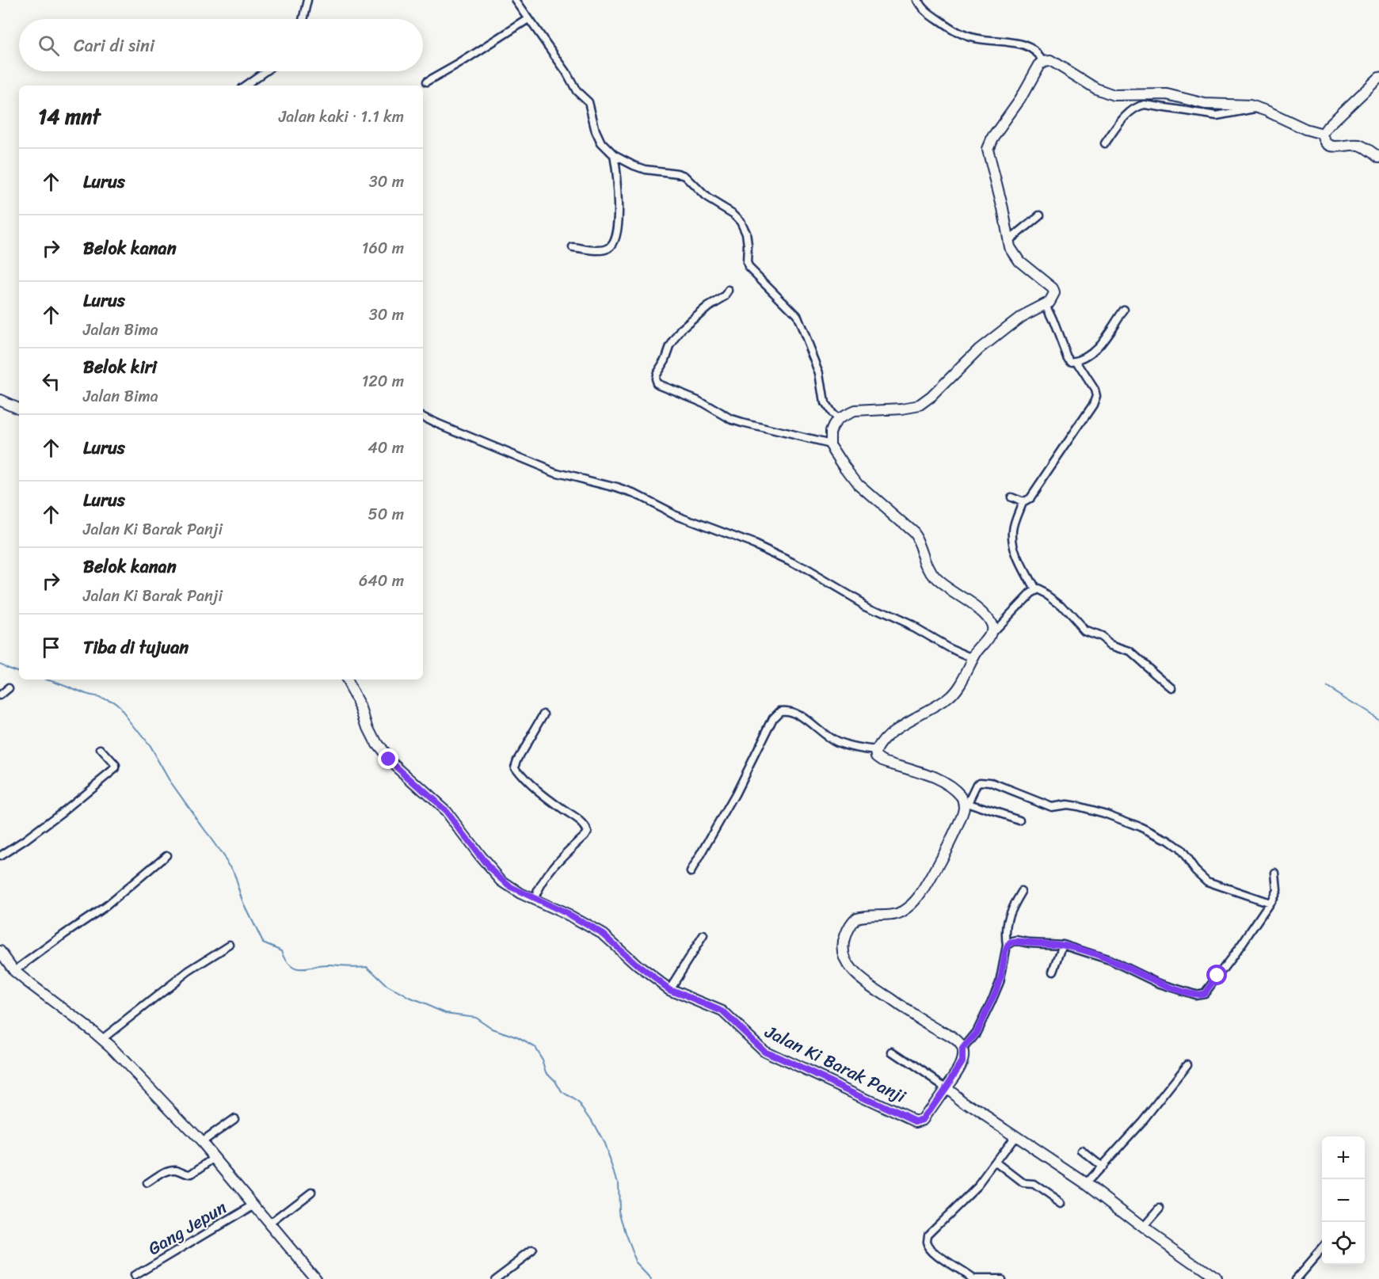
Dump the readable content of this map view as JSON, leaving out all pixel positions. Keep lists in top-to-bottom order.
{
  "streets": {
    "street": ["Jalan Ki Barak Panji", "Gang Jepun"]
  },
  "page": {
    "search": "Cari di sini",
    "heading": ["14 mnt", "Jalan kaki · 1.1 km"],
    "list": [
      ["Lurus", "30 m"],
      ["Belok kanan", "160 m"],
      ["Lurus", "Jalan Bima", "30 m"],
      ["Belok kiri", "Jalan Bima", "120 m"],
      ["Lurus", "40 m"],
      ["Lurus", "Jalan Ki Barak Panji", "50 m"],
      ["Belok kanan", "Jalan Ki Barak Panji", "640 m"],
      "Tiba di tujuan"
    ],
    "map_buttons": ["+", "−"]
  }
}
